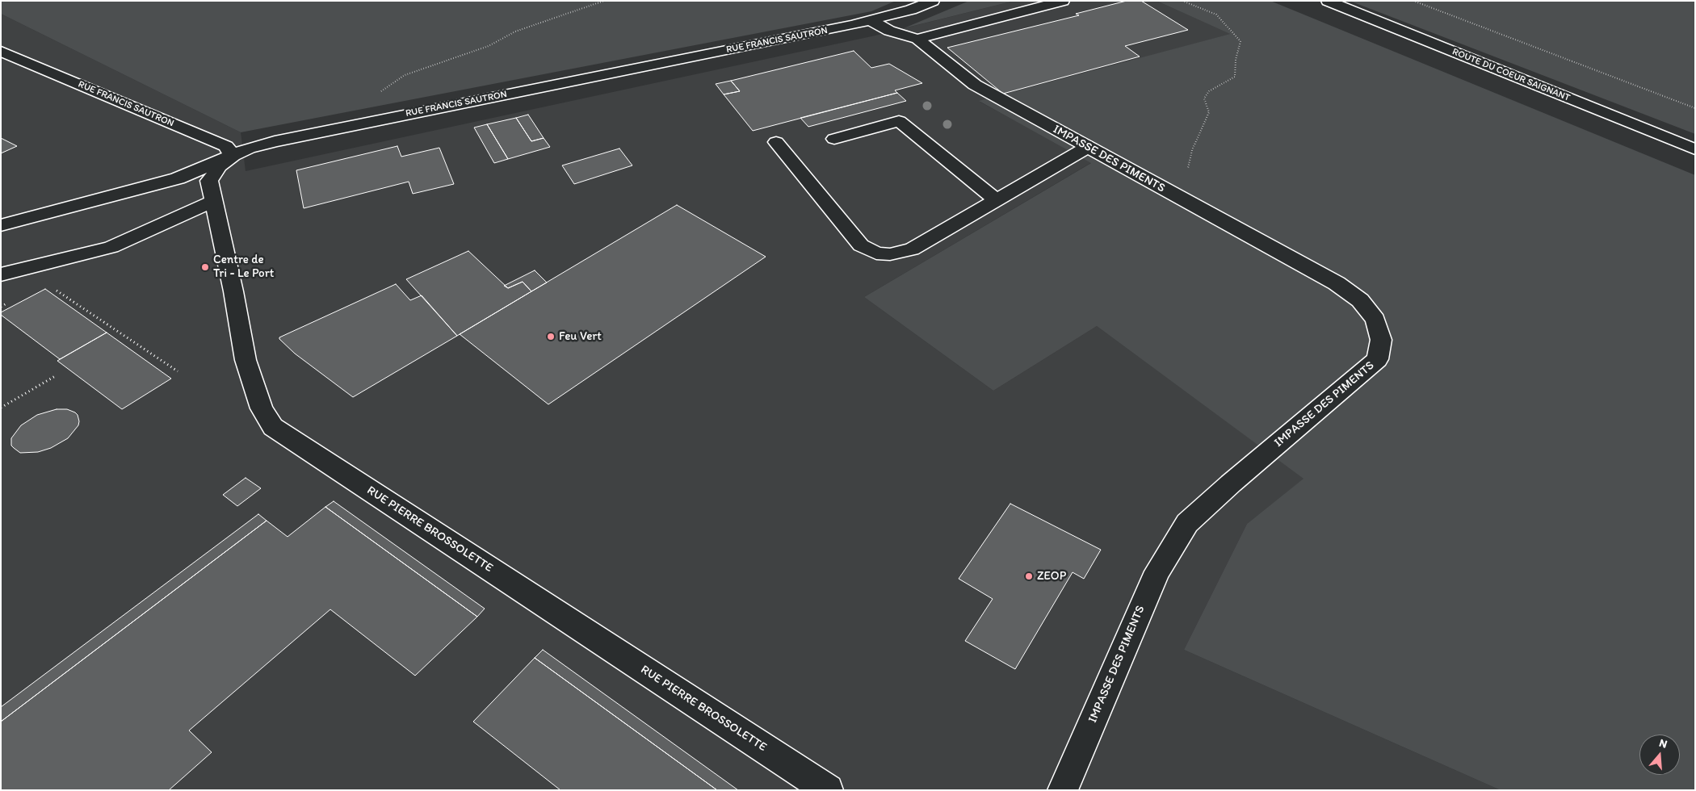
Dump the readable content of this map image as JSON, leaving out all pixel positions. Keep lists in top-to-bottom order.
{
  "streets": {
    "street": [
      "RUE FRANCIS SAUTRON",
      "ROUTE DU COEUR SAIGNANT",
      "IMPASSE DES PIMENTS",
      "RUE PIERRE BROSSOLETTE"
    ]
  },
  "crossings": [
    ["RUE FRANCIS SAUTRON", "RUE PIERRE BROSSOLETTE"]
  ],
  "places": ["Centre de Tri - Le Port", "Feu Vert", "ZEOP"],
  "north": "top"
}
